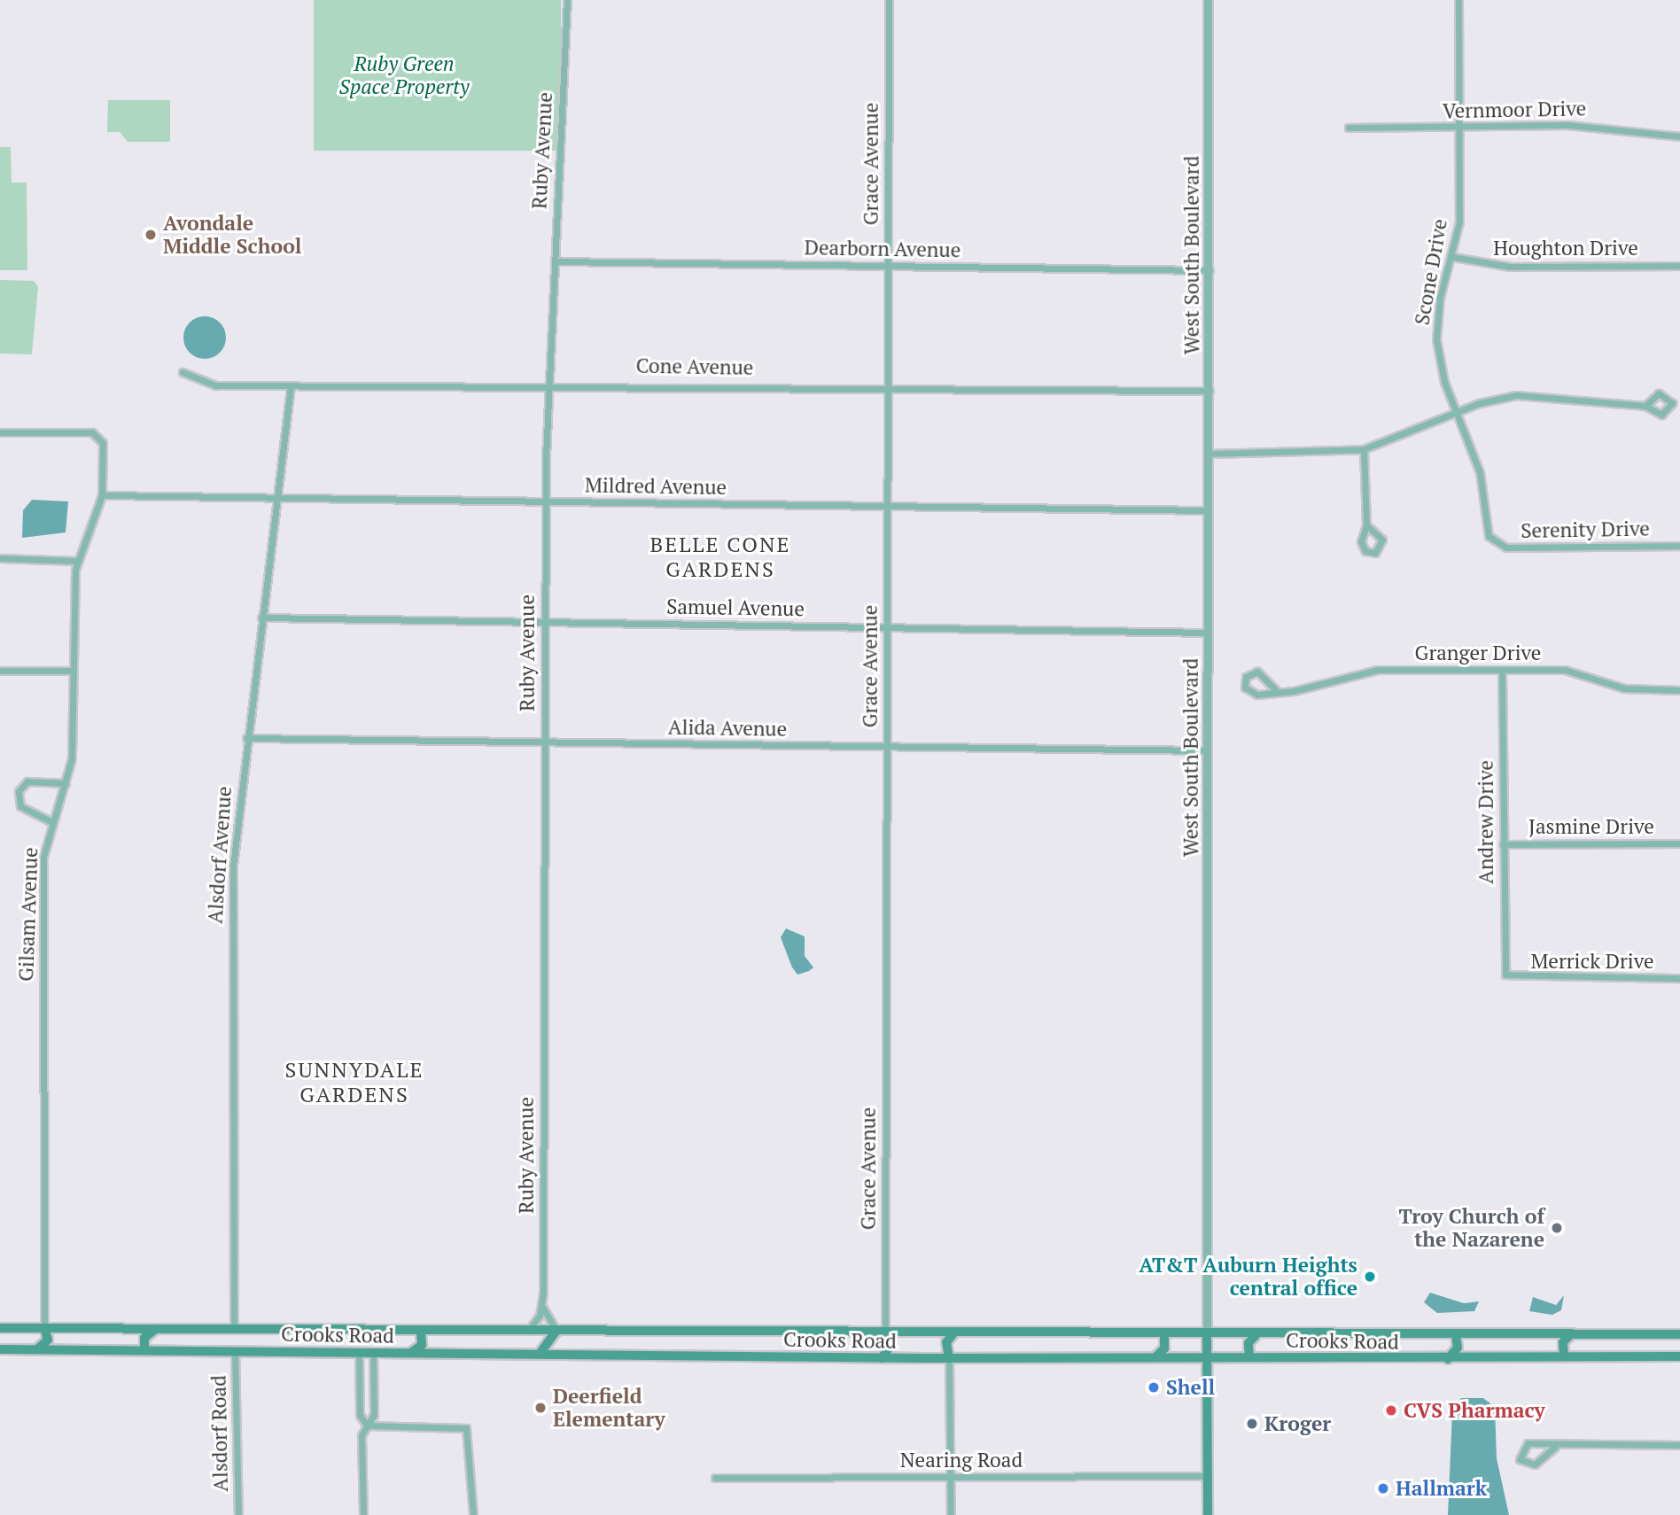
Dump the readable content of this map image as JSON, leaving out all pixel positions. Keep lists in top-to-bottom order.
{
  "streets": {
    "main road": ["West South Boulevard", "Crooks Road"],
    "street": [
      "Vernmoor Drive",
      "Ruby Avenue",
      "Grace Avenue",
      "Houghton Drive",
      "Dearborn Avenue",
      "Scone Drive",
      "Cone Avenue",
      "Mildred Avenue",
      "Serenity Drive",
      "Samuel Avenue",
      "Granger Drive",
      "Alida Avenue",
      "Andrew Drive",
      "Jasmine Drive",
      "Alsdorf Avenue",
      "Gilsam Avenue",
      "Merrick Drive",
      "Alsdorf Road",
      "Nearing Road"
    ]
  },
  "crossings": [
    ["Vernmoor Drive", "Scone Drive"],
    ["Ruby Avenue", "Dearborn Avenue"],
    ["Ruby Avenue", "Cone Avenue"],
    ["Ruby Avenue", "Mildred Avenue"],
    ["Ruby Avenue", "Samuel Avenue"],
    ["Ruby Avenue", "Alida Avenue"],
    ["Grace Avenue", "Dearborn Avenue"],
    ["Grace Avenue", "Cone Avenue"],
    ["Grace Avenue", "Mildred Avenue"],
    ["Grace Avenue", "Samuel Avenue"],
    ["Grace Avenue", "Alida Avenue"],
    ["Grace Avenue", "Crooks Road"],
    ["Houghton Drive", "Scone Drive"],
    ["Dearborn Avenue", "West South Boulevard"],
    ["West South Boulevard", "Cone Avenue"],
    ["West South Boulevard", "Mildred Avenue"],
    ["West South Boulevard", "Samuel Avenue"],
    ["West South Boulevard", "Alida Avenue"],
    ["West South Boulevard", "Crooks Road"],
    ["West South Boulevard", "Nearing Road"],
    ["Scone Drive", "Serenity Drive"],
    ["Cone Avenue", "Alsdorf Avenue"],
    ["Mildred Avenue", "Alsdorf Avenue"],
    ["Mildred Avenue", "Gilsam Avenue"],
    ["Samuel Avenue", "Alsdorf Avenue"],
    ["Granger Drive", "Andrew Drive"],
    ["Alida Avenue", "Alsdorf Avenue"],
    ["Andrew Drive", "Jasmine Drive"],
    ["Andrew Drive", "Merrick Drive"],
    ["Alsdorf Avenue", "Crooks Road"],
    ["Gilsam Avenue", "Crooks Road"],
    ["Crooks Road", "Alsdorf Road"]
  ],
  "districts": ["BELLE CONE GARDENS", "SUNNYDALE GARDENS"],
  "parks": ["Ruby Green Space Property"],
  "places": [
    "Avondale Middle School",
    "Troy Church of the Nazarene",
    "AT&T Auburn Heights central office",
    "Shell",
    "Deerfield Elementary",
    "CVS Pharmacy",
    "Kroger",
    "Hallmark"
  ]
}
